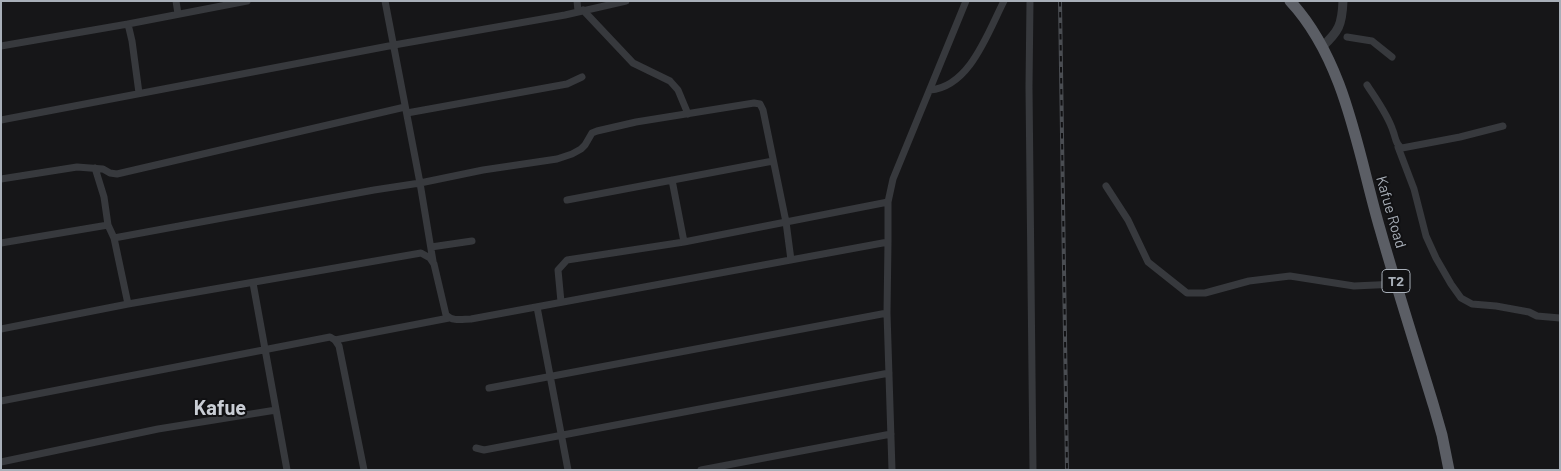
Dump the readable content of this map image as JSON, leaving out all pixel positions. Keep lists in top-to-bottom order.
{
  "streets": {
    "highway": ["Kafue Road", "T2"]
  },
  "districts": ["Kafue"]
}
